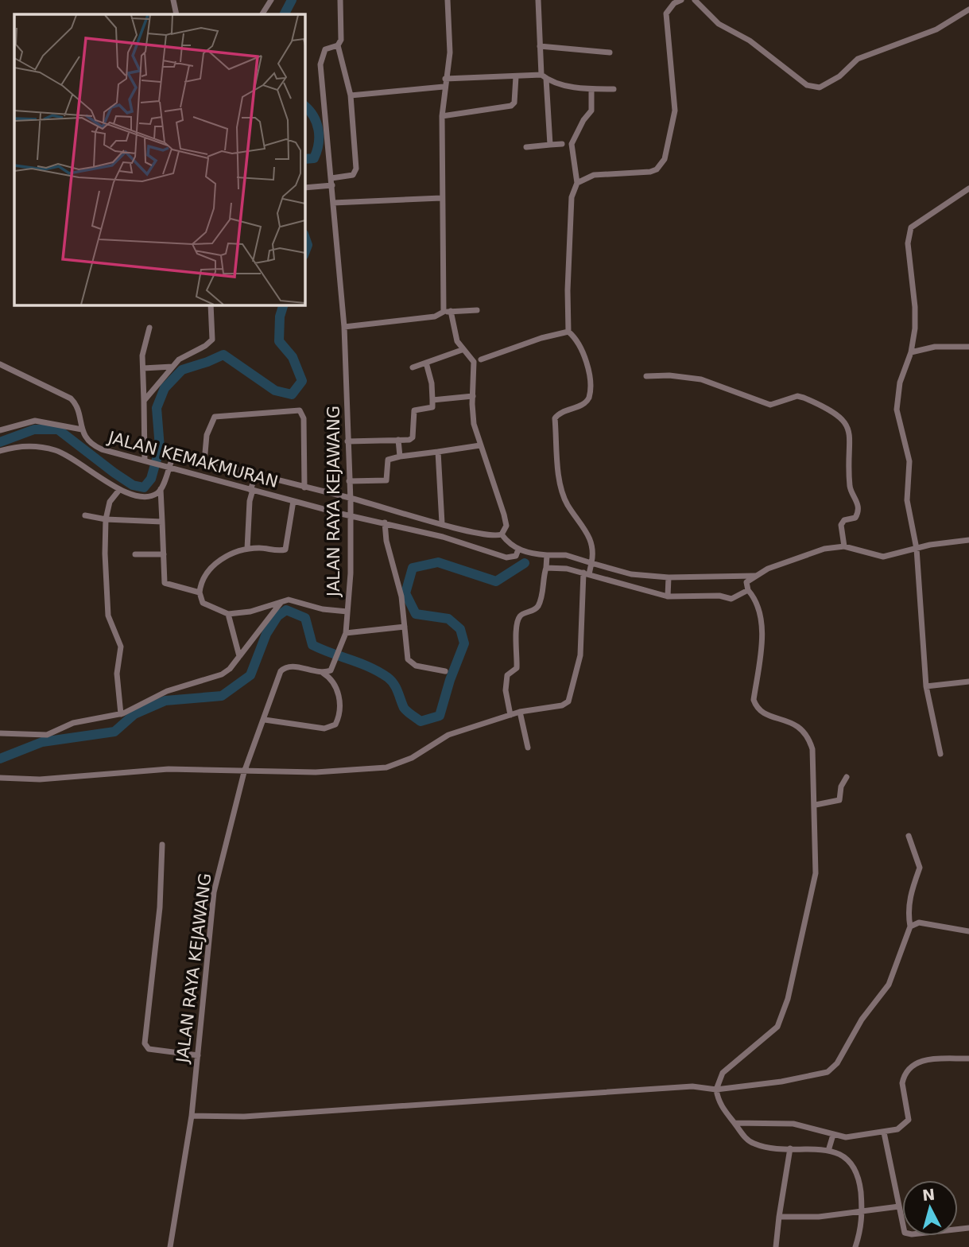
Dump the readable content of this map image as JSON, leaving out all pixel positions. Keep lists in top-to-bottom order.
{
  "streets": {
    "street": ["JALAN KEMAKMURAN", "JALAN RAYA KEJAWANG"]
  },
  "crossings": [
    ["JALAN KEMAKMURAN", "JALAN RAYA KEJAWANG"]
  ],
  "north": "top"
}
